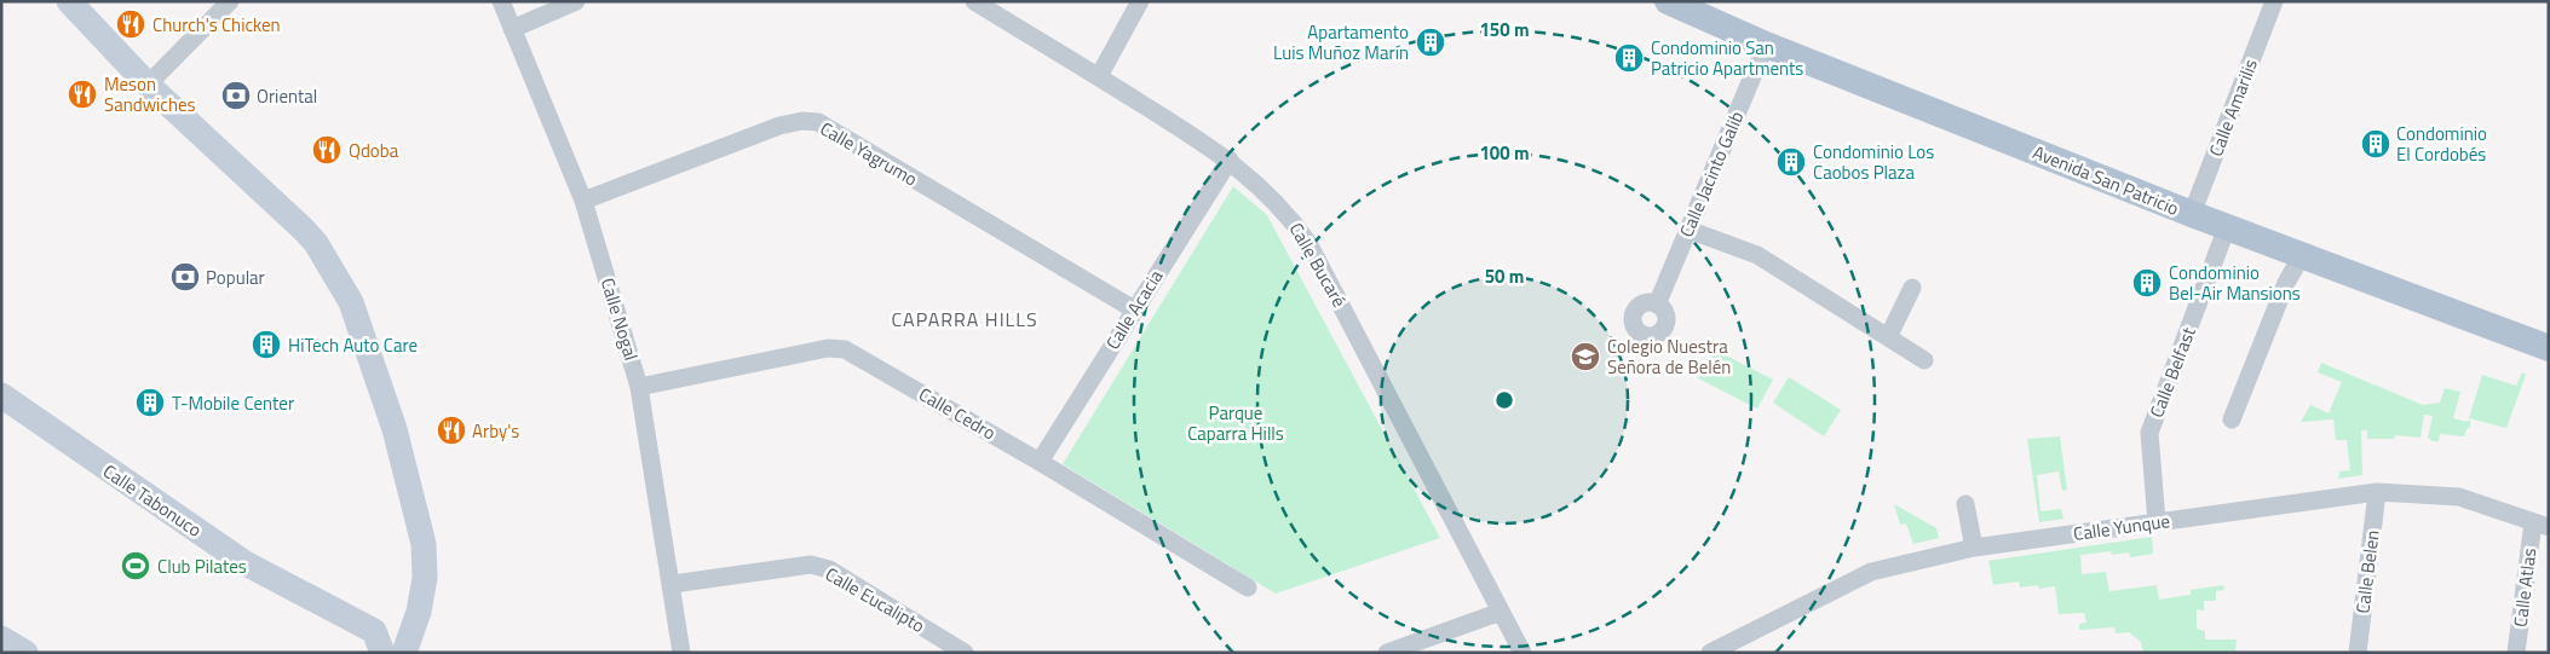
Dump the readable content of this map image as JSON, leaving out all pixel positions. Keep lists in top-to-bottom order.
{
  "streets": {
    "main road": ["Avenida San Patricio"],
    "street": [
      "Calle Amarilis",
      "Calle Yagrumo",
      "Calle Jacinto Galib",
      "Calle Bucaré",
      "Calle Acacia",
      "Calle Nogal",
      "Calle Belfast",
      "Calle Cedro",
      "Calle Tabonuco",
      "Calle Yunque",
      "Calle Belen",
      "Calle Atlas",
      "Calle Eucalipto"
    ]
  },
  "crossings": [
    ["Calle Amarilis", "Avenida San Patricio"],
    ["Calle Yagrumo", "Calle Acacia"],
    ["Calle Yagrumo", "Calle Nogal"],
    ["Calle Jacinto Galib", "Avenida San Patricio"],
    ["Avenida San Patricio", "Calle Belfast"],
    ["Calle Bucaré", "Calle Acacia"],
    ["Calle Acacia", "Calle Cedro"],
    ["Calle Nogal", "Calle Cedro"],
    ["Calle Nogal", "Calle Eucalipto"],
    ["Calle Belfast", "Calle Yunque"],
    ["Calle Yunque", "Calle Belen"],
    ["Calle Yunque", "Calle Atlas"]
  ],
  "districts": ["CAPARRA HILLS"],
  "parks": ["Parque Caparra Hills"],
  "places": {
    "restaurant": [
      "Church's Chicken",
      "Meson Sandwiches",
      "Qdoba",
      "Arby's"
    ],
    "building": [
      "Apartamento Luis Muñoz Marín",
      "Condominio San Patricio Apartments",
      "Condominio El Cordobés",
      "Condominio Los Caobos Plaza",
      "Condominio Bel-Air Mansions",
      "HiTech Auto Care",
      "T-Mobile Center"
    ],
    "bank": ["Oriental", "Popular"],
    "school or university": ["Colegio Nuestra Señora de Belén"],
    "sports": ["Club Pilates"]
  },
  "rings": ["150 m", "100 m", "50 m"]
}
